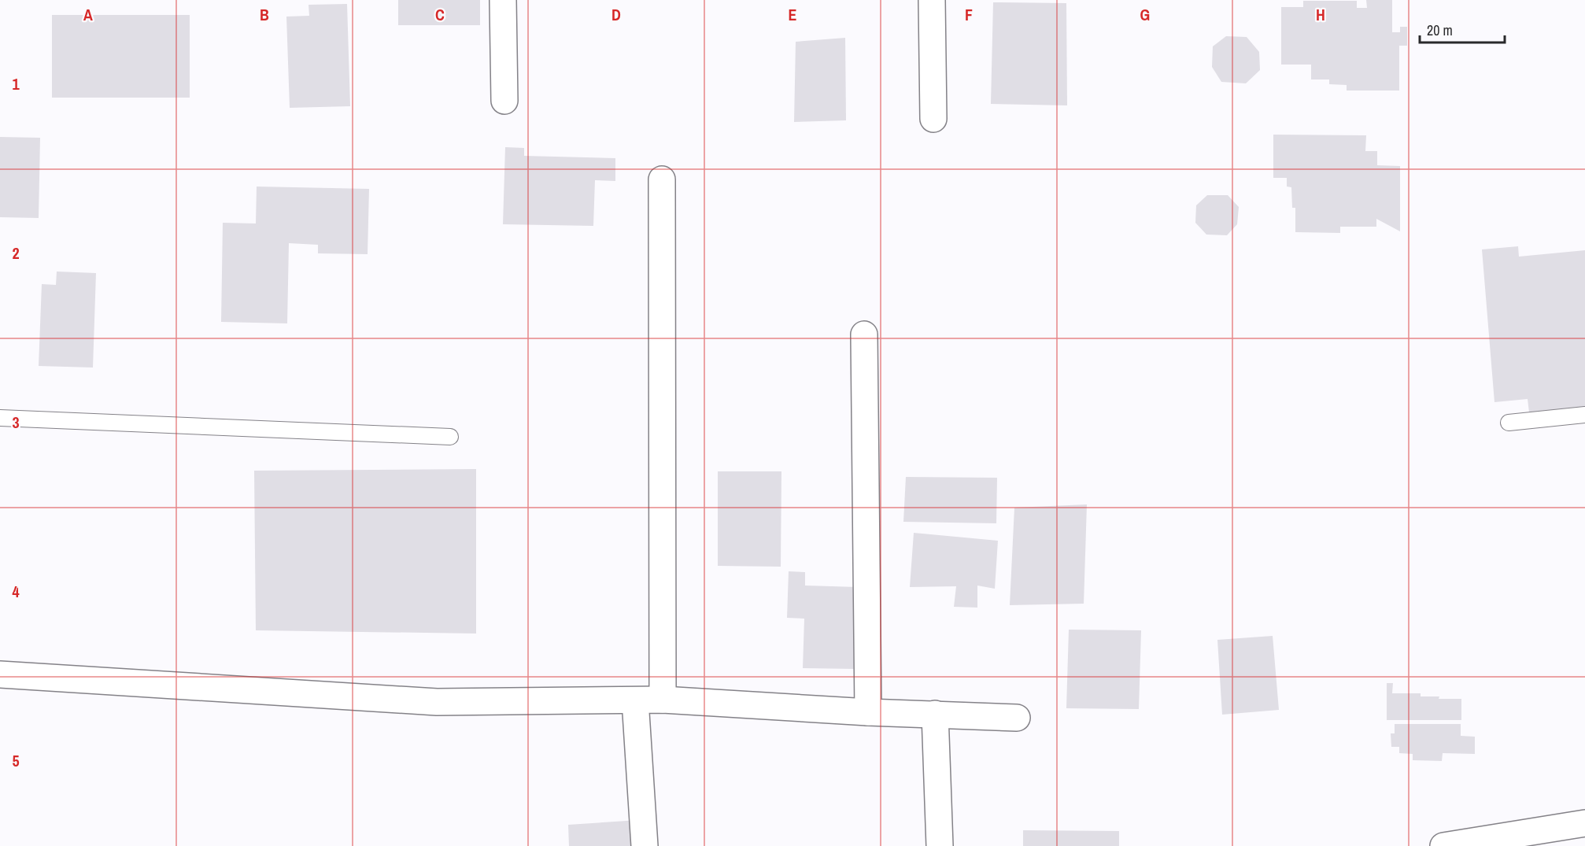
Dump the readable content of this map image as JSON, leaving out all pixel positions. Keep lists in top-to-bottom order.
{
  "scale_bar": "20 m",
  "grid": {
    "columns": [
      "A",
      "B",
      "C",
      "D",
      "E",
      "F",
      "G",
      "H"
    ],
    "rows": [
      "1",
      "2",
      "3",
      "4",
      "5"
    ]
  }
}
